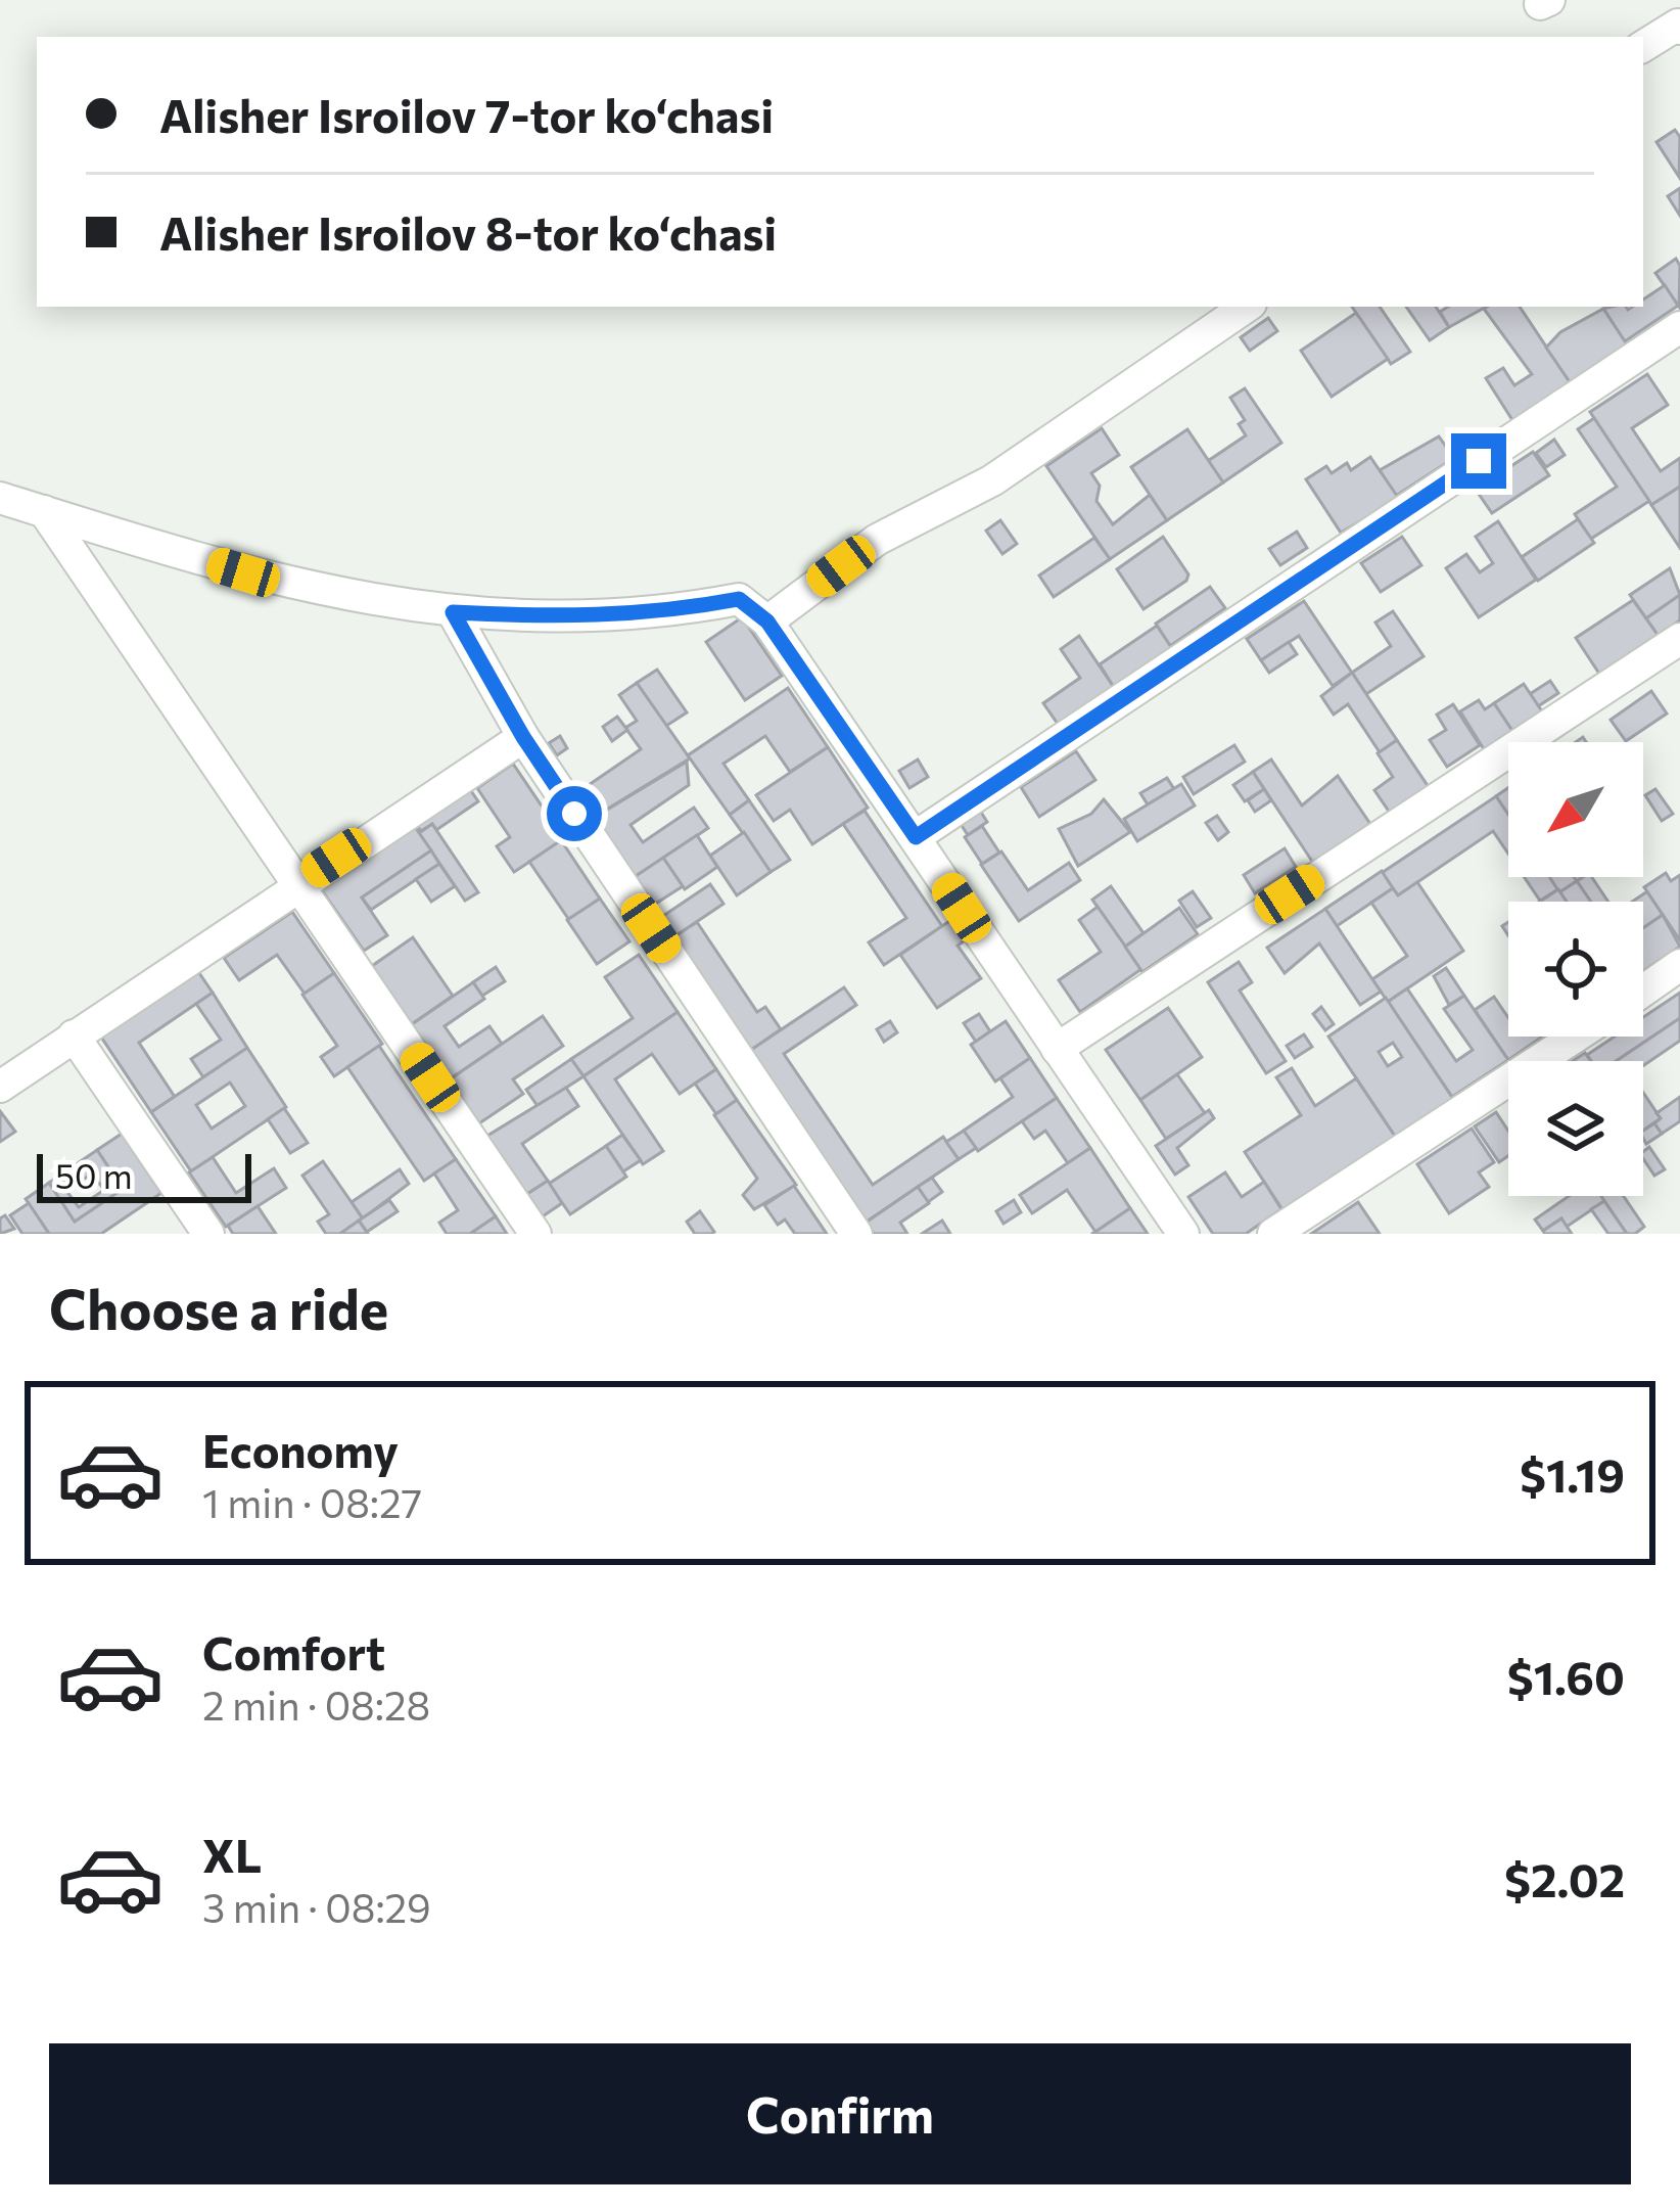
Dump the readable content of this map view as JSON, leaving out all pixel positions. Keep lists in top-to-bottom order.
{
  "scale_bar": "50 m",
  "north": "bottom left",
  "page": {
    "banner": ["Alisher Isroilov 7-tor ko‘chasi", "Alisher Isroilov 8-tor ko‘chasi"],
    "scale": "50 m",
    "heading": "Choose a ride",
    "list": [
      {
        "name": "Economy",
        "note": "1 min · 08:27",
        "value": "$1.19"
      },
      {
        "name": "Comfort",
        "note": "2 min · 08:28",
        "value": "$1.60"
      },
      {
        "name": "XL",
        "note": "3 min · 08:29",
        "value": "$2.02"
      }
    ],
    "buttons": "Confirm"
  }
}
